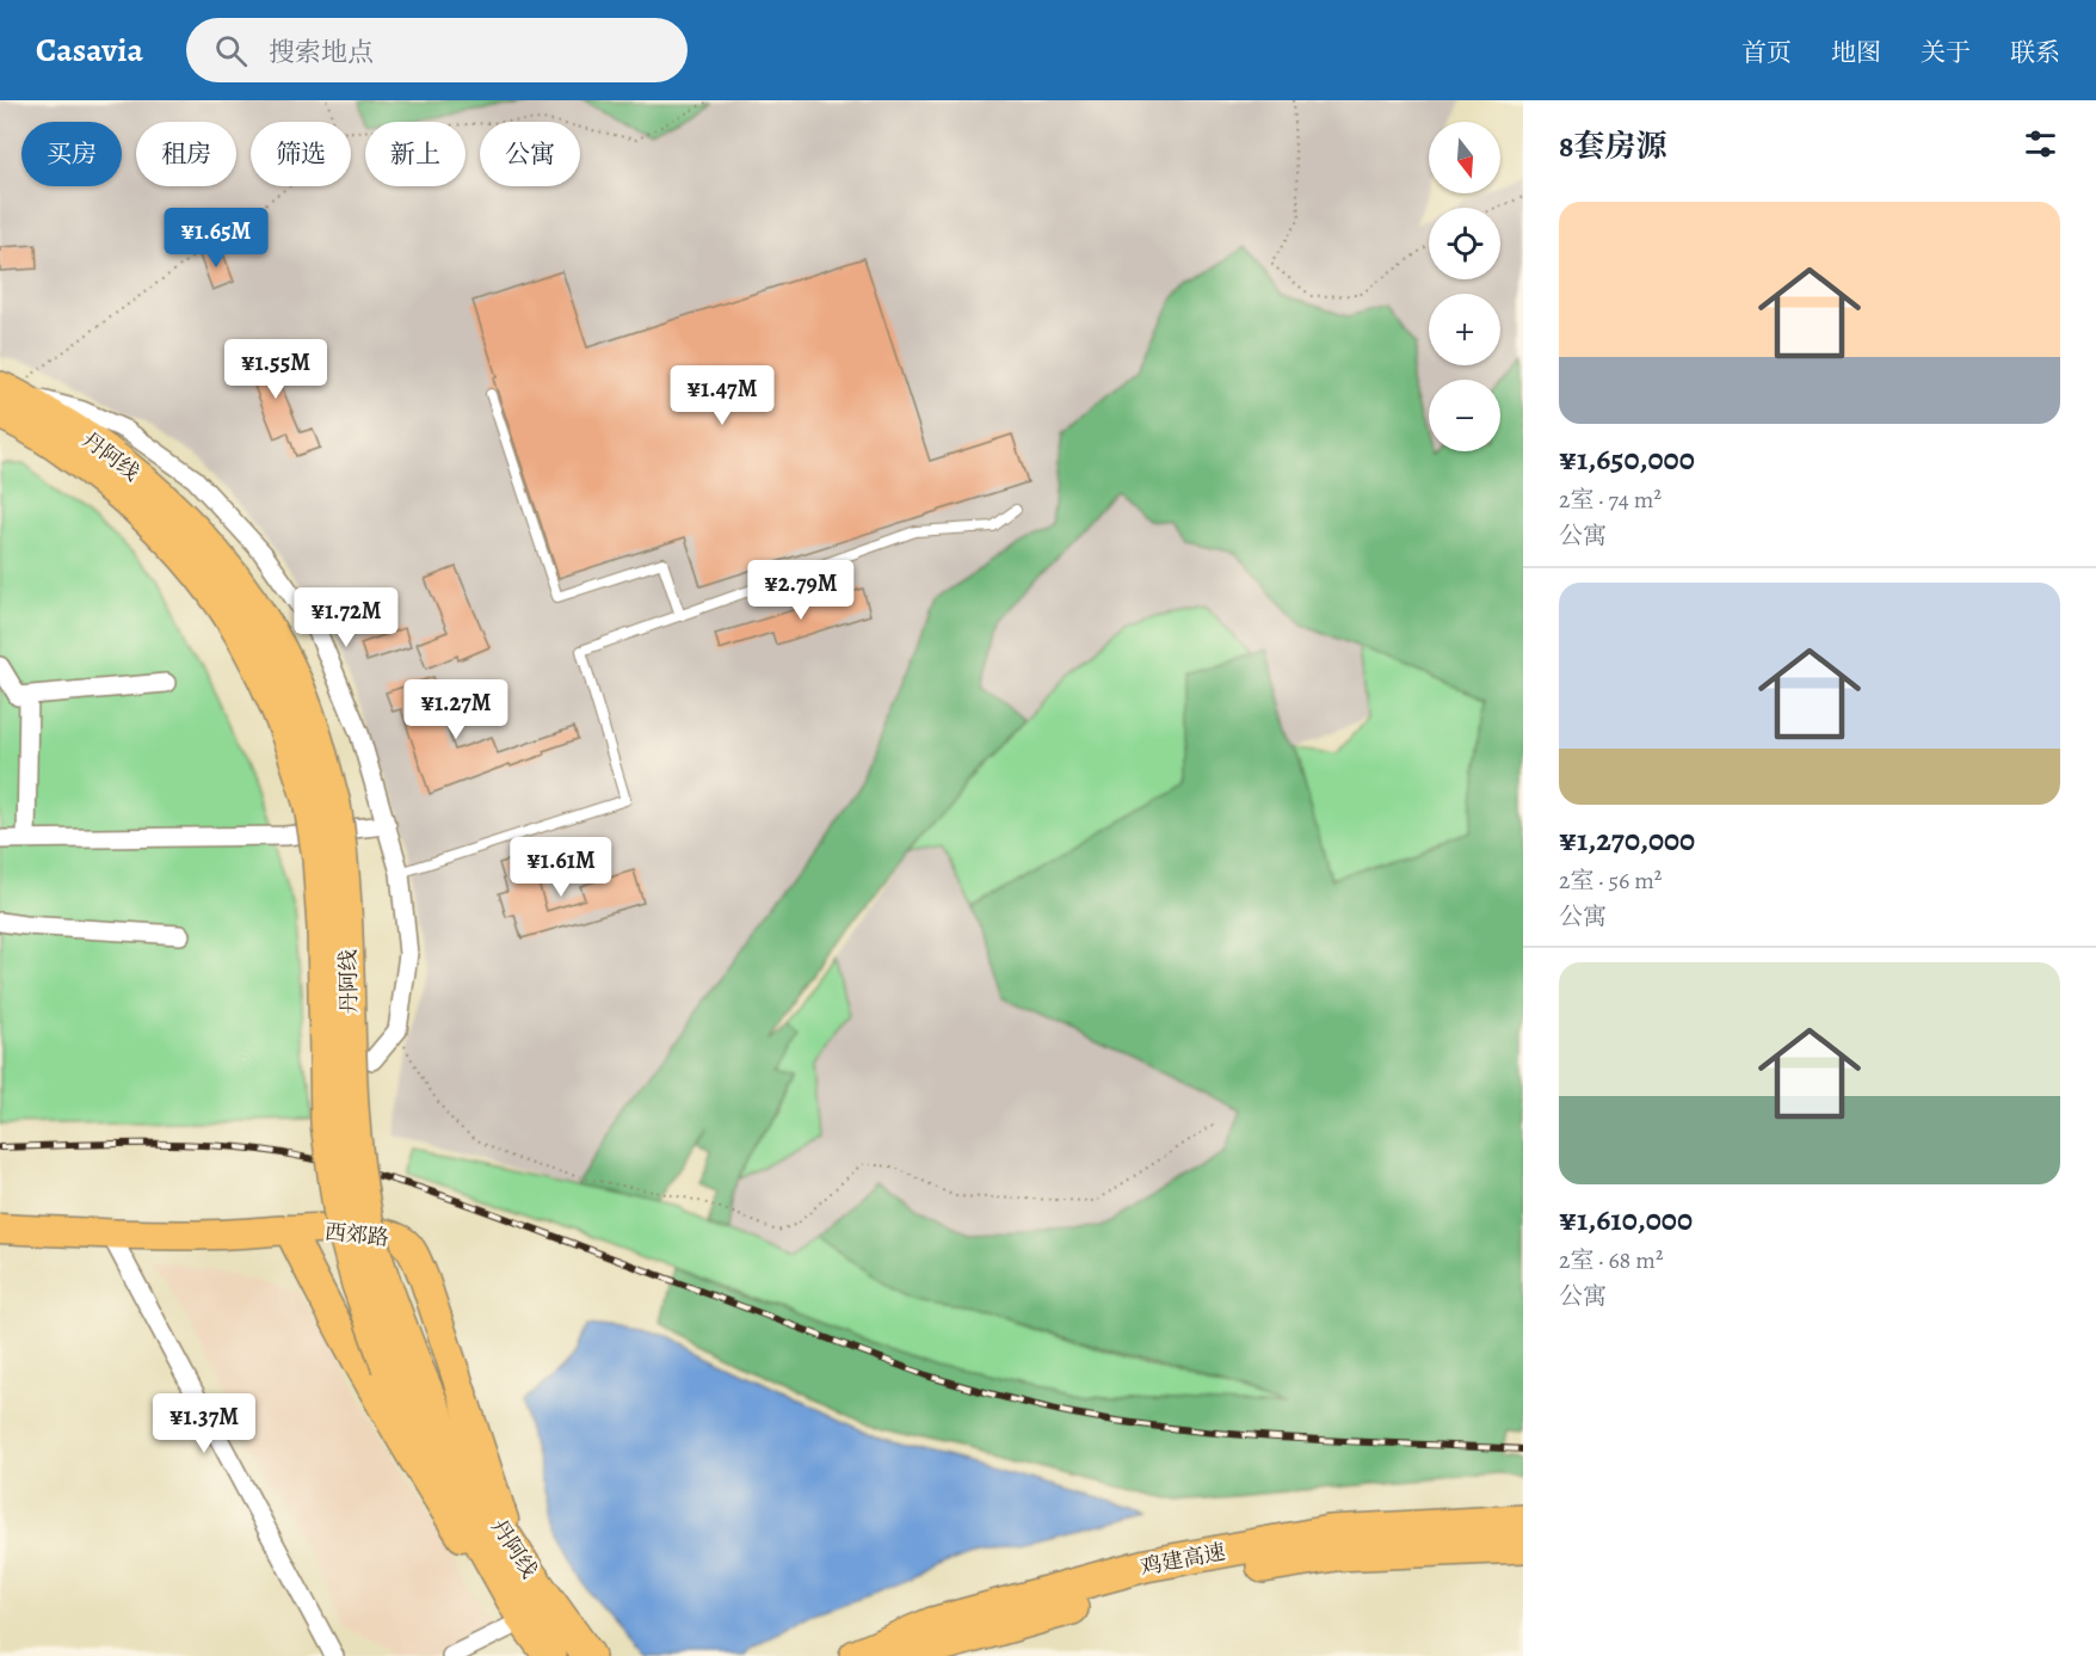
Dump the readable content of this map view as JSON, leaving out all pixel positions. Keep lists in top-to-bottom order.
{
  "streets": {
    "highway": ["丹阿线", "鸡建高速"],
    "main road": ["西郊路"]
  },
  "crossings": [
    ["丹阿线", "西郊路"]
  ],
  "north": "bottom",
  "page": {
    "header": "Casavia",
    "search": "搜索地点",
    "nav": [
      "首页",
      "地图",
      "关于",
      "联系"
    ],
    "heading": "8套房源",
    "map_buttons": ["+", "−"],
    "chip": [
      "买房",
      "租房",
      "筛选",
      "新上",
      "公寓"
    ],
    "list": [
      {
        "name": "¥1,650,000",
        "note": "2室 · 74 m² · 公寓"
      },
      {
        "name": "¥1,270,000",
        "note": "2室 · 56 m² · 公寓"
      },
      {
        "name": "¥1,610,000",
        "note": "2室 · 68 m² · 公寓"
      }
    ],
    "price": [
      "¥1.65M",
      "¥1.55M",
      "¥1.47M",
      "¥2.79M",
      "¥1.72M",
      "¥1.27M",
      "¥1.61M",
      "¥1.37M"
    ]
  }
}
